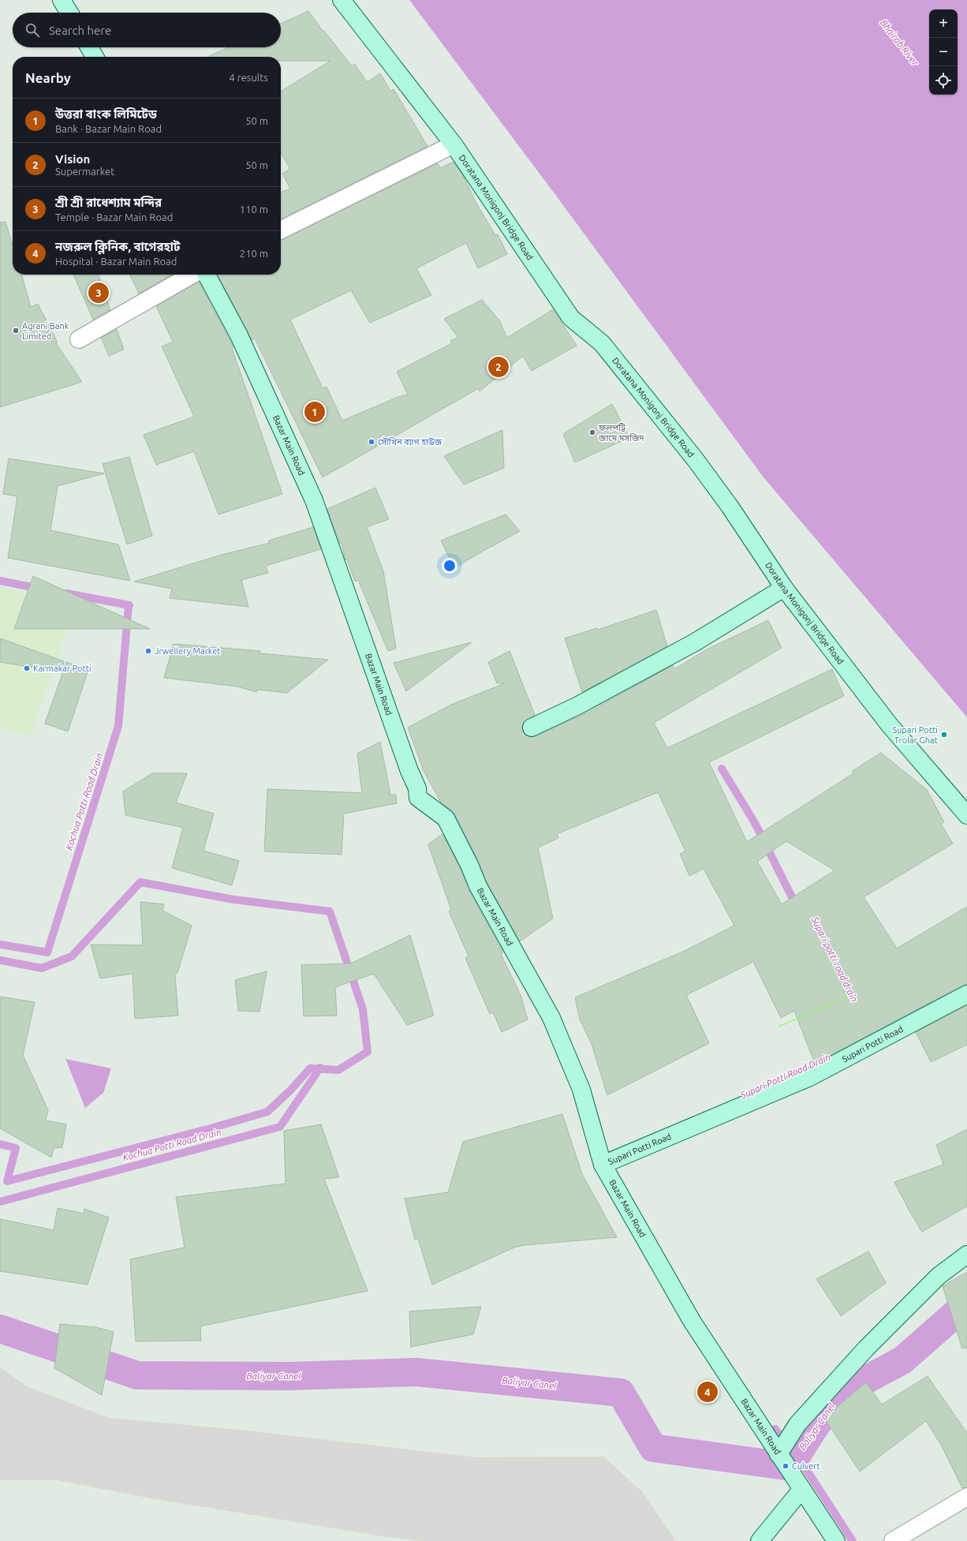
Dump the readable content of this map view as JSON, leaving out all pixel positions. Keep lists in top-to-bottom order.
{
  "streets": {
    "street": ["Doratana Monigonj Bridge Road", "Bazar Main Road", "Supari Potti Road"]
  },
  "crossings": [
    ["Bazar Main Road", "Supari Potti Road"]
  ],
  "water": [
    "Bhairab River",
    "Kochua Potti Road Drain",
    "Supari potti road drain",
    "Supari Potti Road Drain",
    "Baliyar Canel"
  ],
  "places": [
    "Agrani Bank Limited",
    "ফলপট্টি জামে মসজিদ",
    "সৌখিন ব্যাগ হাউজ",
    "Jrwellery Market",
    "Karmakar Potti",
    "Supari Potti Trolar Ghat",
    "Culvert"
  ],
  "page": {
    "map_buttons": ["+", "−"],
    "search": "Search here",
    "heading": ["Nearby", "4 results"],
    "list": [
      {
        "mark": "1",
        "name": "উত্তরা বাংক লিমিটেড",
        "note": "Bank · Bazar Main Road",
        "value": "50 m"
      },
      {
        "mark": "2",
        "name": "Vision",
        "note": "Supermarket",
        "value": "50 m"
      },
      {
        "mark": "3",
        "name": "শ্রী শ্রী রাধেশ্যাম মন্দির",
        "note": "Temple · Bazar Main Road",
        "value": "110 m"
      },
      {
        "mark": "4",
        "name": "নজরুল ক্লিনিক, বাগেরহাট",
        "note": "Hospital · Bazar Main Road",
        "value": "210 m"
      }
    ],
    "pins": [
      "3",
      "2",
      "1",
      "4"
    ]
  }
}
